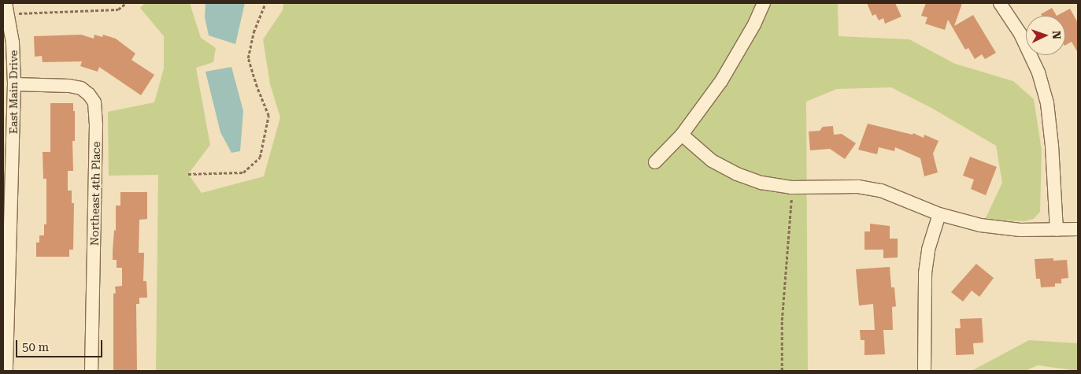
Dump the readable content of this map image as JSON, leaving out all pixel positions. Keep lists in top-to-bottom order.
{
  "streets": {
    "street": ["East Main Drive", "Northeast 4th Place"]
  },
  "crossings": [
    ["East Main Drive", "Northeast 4th Place"]
  ],
  "scale_bar": "50 m",
  "north": "right"
}
